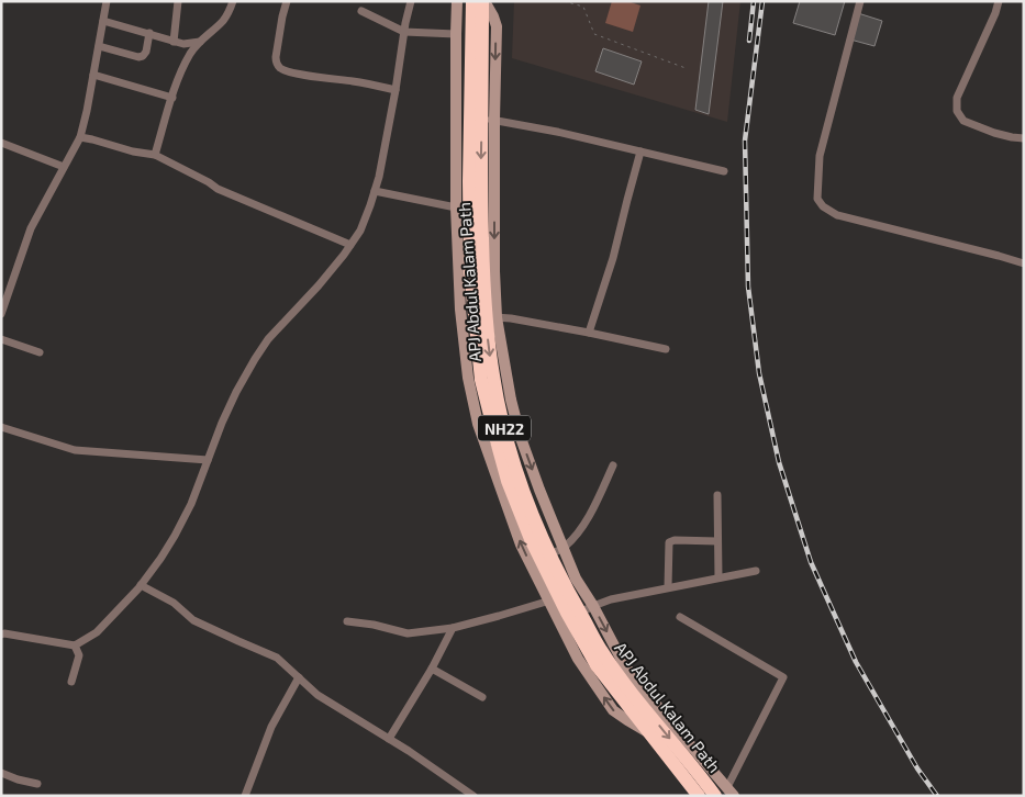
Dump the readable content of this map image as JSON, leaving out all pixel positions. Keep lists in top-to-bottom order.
{
  "streets": {
    "highway": ["APJ Abdul Kalam Path", "NH22"]
  },
  "crossings": [
    ["APJ Abdul Kalam Path", "NH22"]
  ]
}
